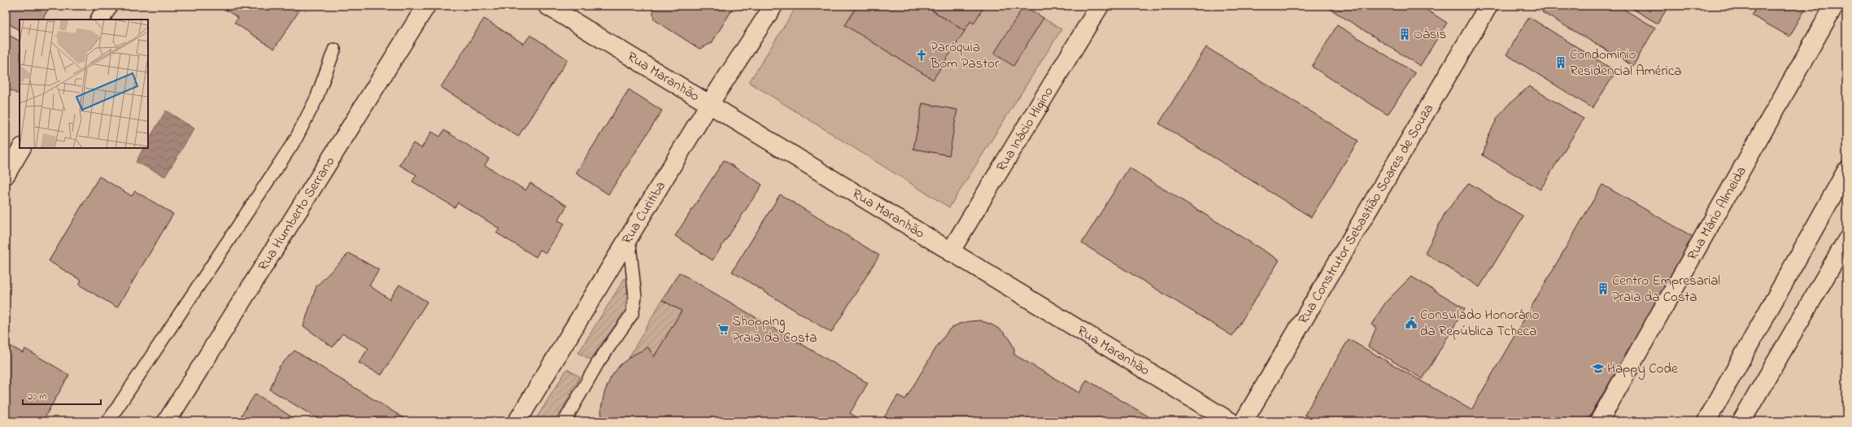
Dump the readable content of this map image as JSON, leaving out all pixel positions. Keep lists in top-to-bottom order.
{
  "streets": {
    "street": [
      "Rua Maranhão",
      "Rua Inácio Higino",
      "Rua Curitiba",
      "Rua Humberto Serrano",
      "Rua Mário Almeida",
      "Rua Construtor Sebastião Soares de Souza"
    ]
  },
  "crossings": [
    ["Rua Maranhão", "Rua Inácio Higino"],
    ["Rua Maranhão", "Rua Curitiba"]
  ],
  "places": {
    "building": ["Oásis", "Condomínio Residencial América", "Centro Empresarial Praia da Costa"],
    "church": ["Paróquia Bom Pastor"],
    "public building": ["Consulado Honorário da República Tcheca"],
    "supermarket": ["Shopping Praia da Costa"],
    "school or university": ["Happy Code"]
  },
  "scale_bar": "20 m"
}
